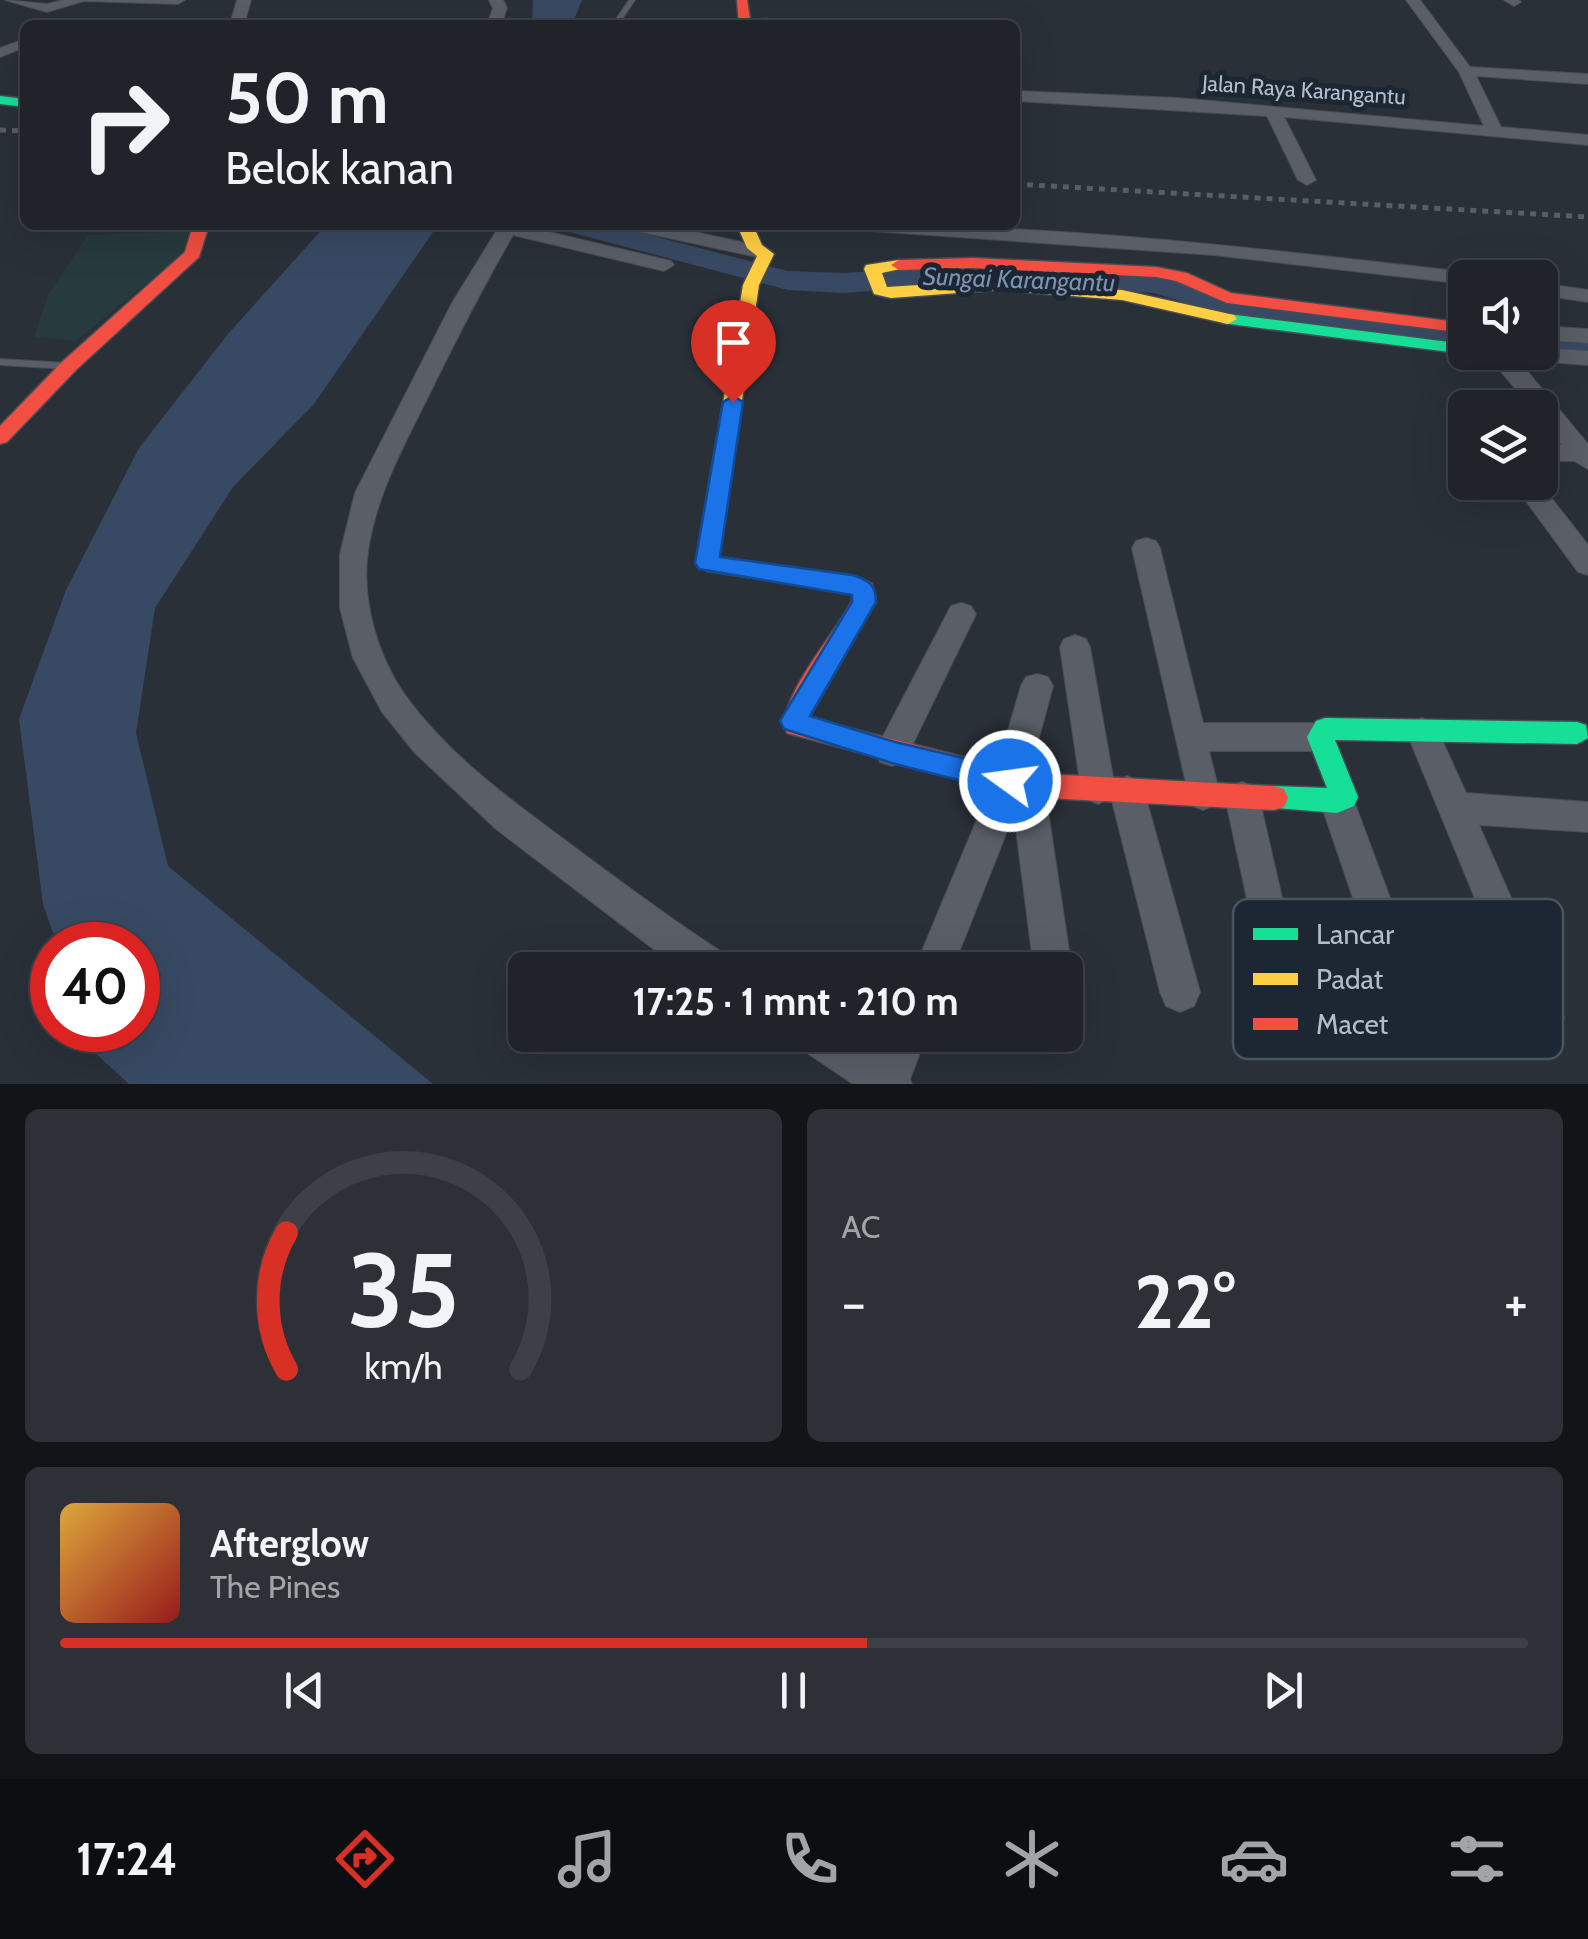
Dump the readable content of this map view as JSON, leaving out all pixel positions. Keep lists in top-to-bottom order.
{
  "streets": {
    "street": ["Jalan Raya Karangantu"]
  },
  "water": ["Sungai Karangantu"],
  "legend": ["Lancar", "Padat", "Macet"],
  "page": {
    "turn": ["50 m", "Belok kanan"],
    "limit": "40",
    "trip": "17:25 · 1 mnt · 210 m",
    "tile": "AC",
    "heat": ["−", "22°", "+"],
    "song": ["Afterglow", "The Pines"],
    "tabs": "17:24",
    "gauge": ["35", "km/h"]
  }
}
